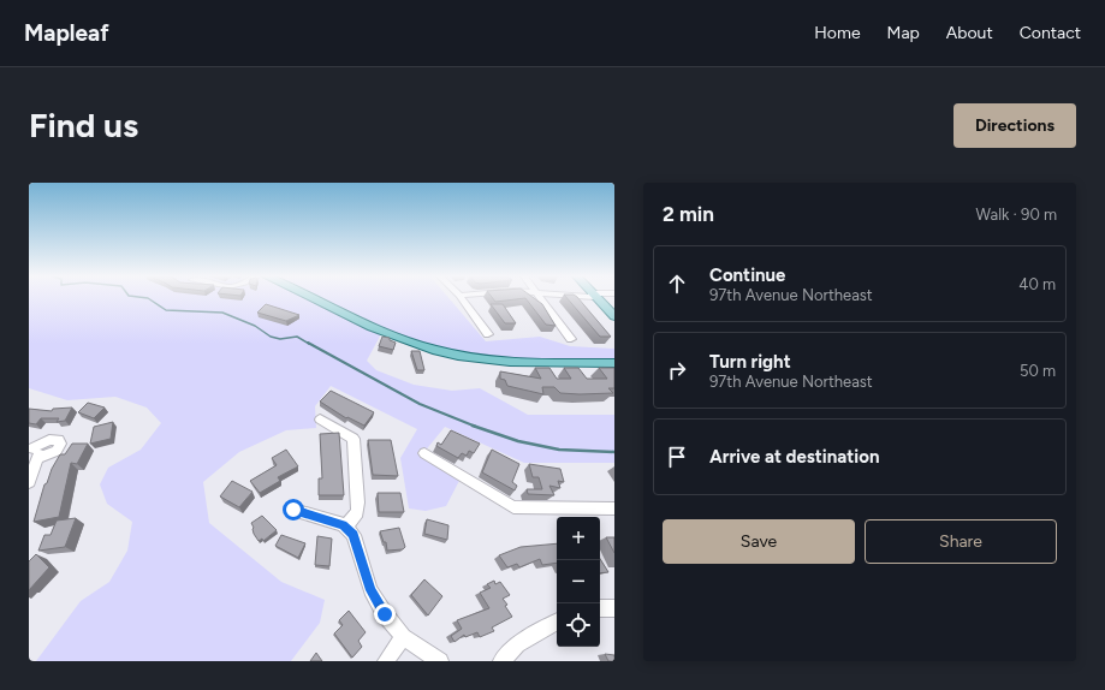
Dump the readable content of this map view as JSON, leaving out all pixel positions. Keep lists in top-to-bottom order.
{
  "page": {
    "header": "Mapleaf",
    "nav": [
      "Home",
      "Map",
      "About",
      "Contact"
    ],
    "buttons": [
      "Directions",
      ["Save", "Share"]
    ],
    "title": "Find us",
    "heading": ["2 min", "Walk · 90 m"],
    "list": [
      ["Continue", "97th Avenue Northeast", "40 m"],
      ["Turn right", "97th Avenue Northeast", "50 m"],
      "Arrive at destination"
    ],
    "map_buttons": ["+", "−"]
  }
}
